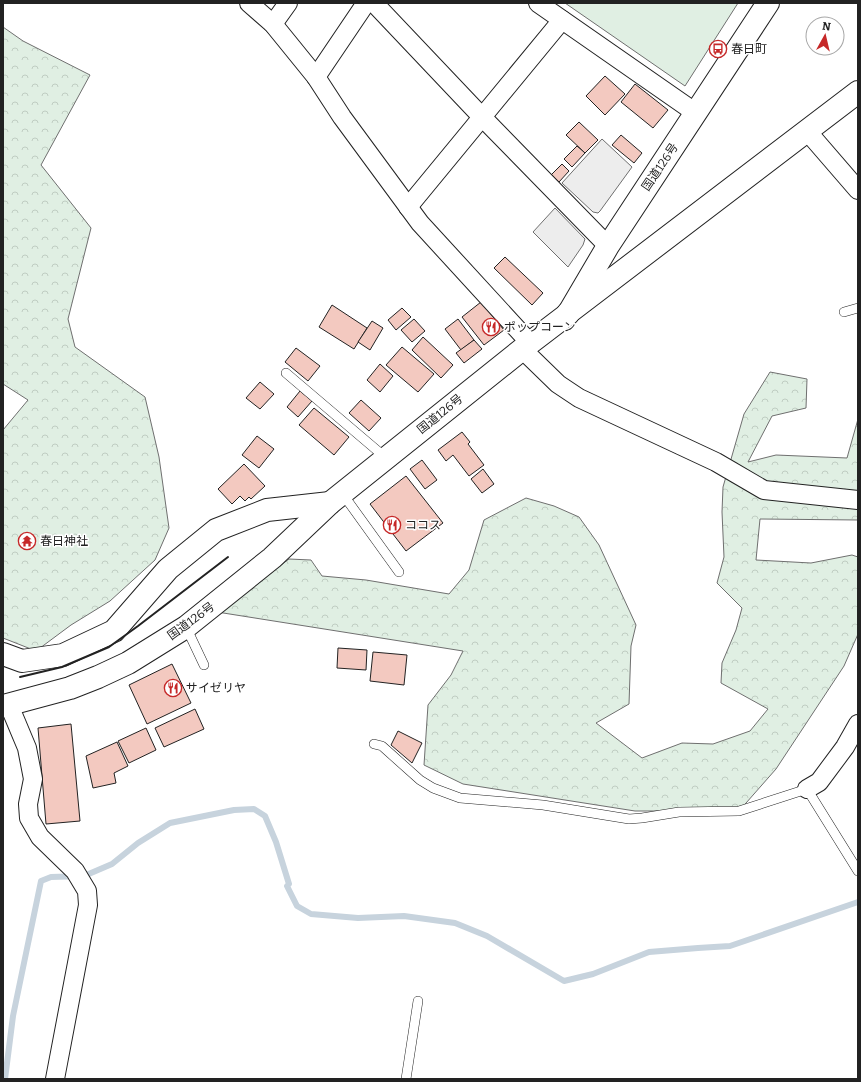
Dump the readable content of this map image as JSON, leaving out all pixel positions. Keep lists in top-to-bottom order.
{
  "streets": {
    "main road": ["国道126号"]
  },
  "places": {
    "bus stop": ["春日町"],
    "restaurant": ["ポップコーン", "ココス", "サイゼリヤ"],
    "temple": ["春日神社"]
  },
  "north": "top"
}
